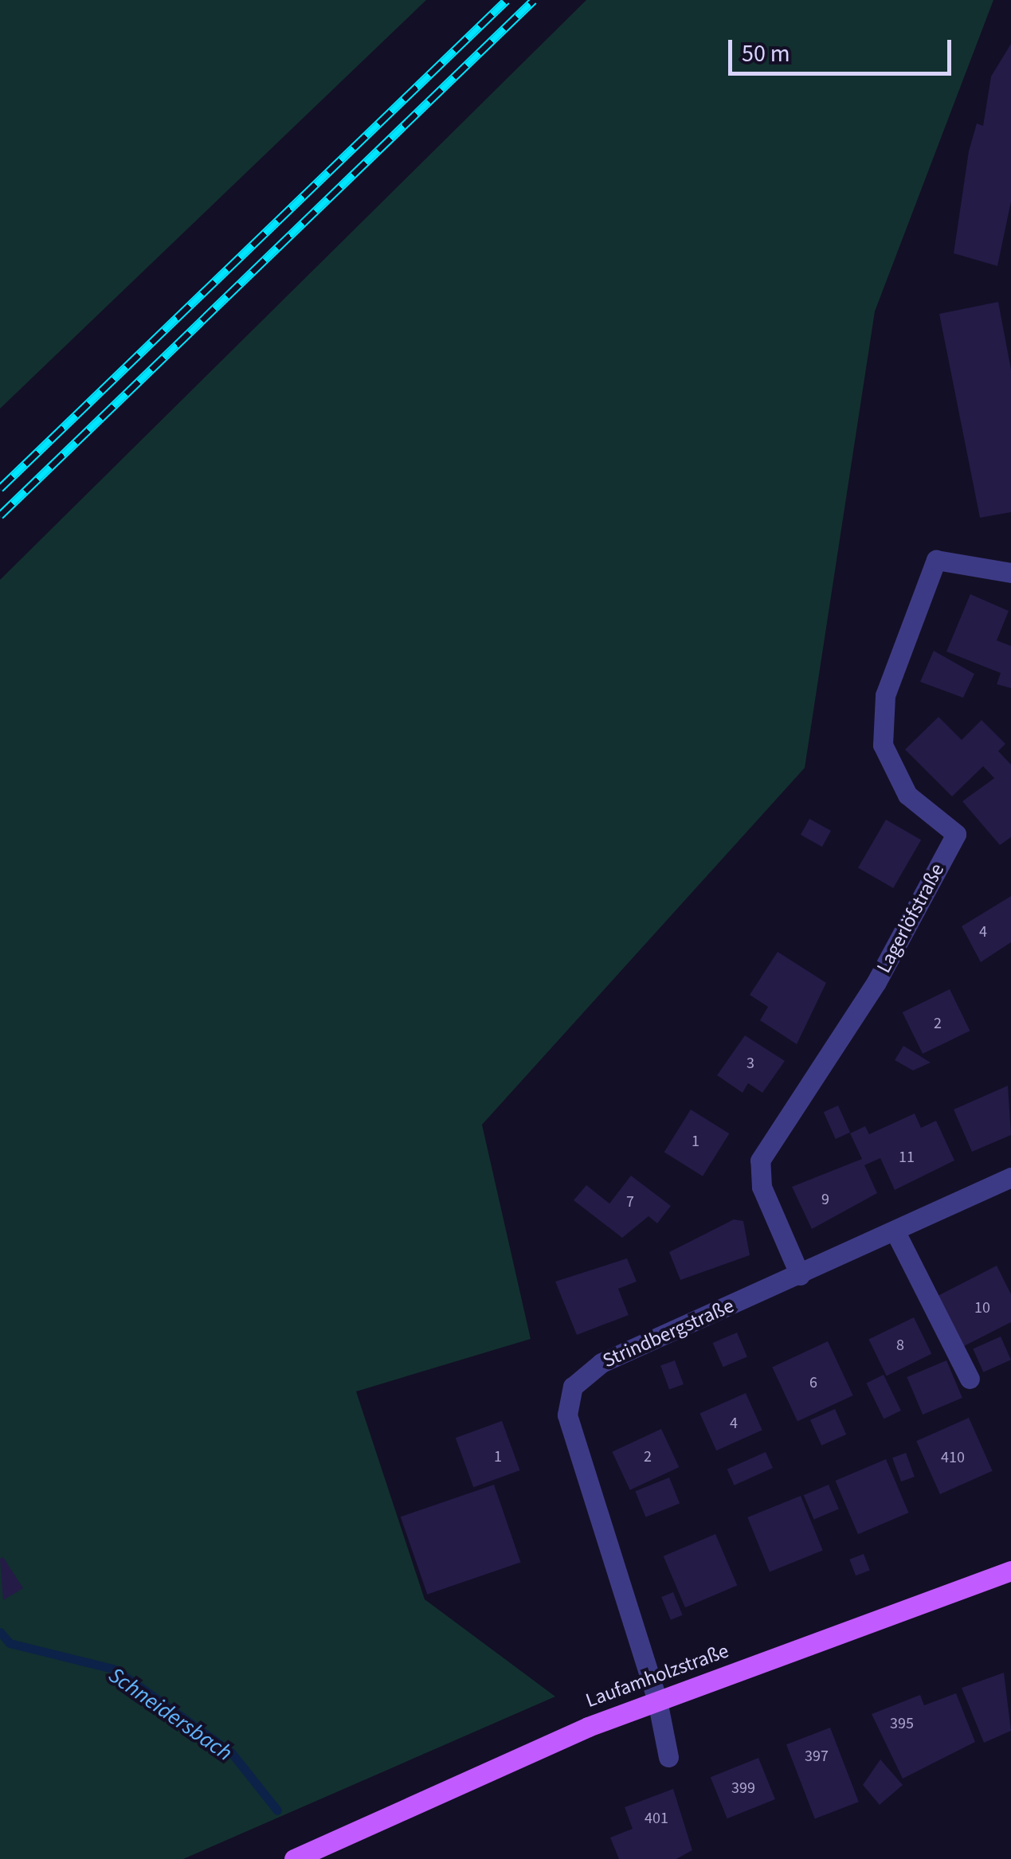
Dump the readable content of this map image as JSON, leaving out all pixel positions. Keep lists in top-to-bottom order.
{
  "streets": {
    "main road": ["Laufamholzstraße"],
    "street": ["Lagerlöfstraße", "Strindbergstraße"]
  },
  "crossings": [
    ["Lagerlöfstraße", "Strindbergstraße"],
    ["Strindbergstraße", "Laufamholzstraße"]
  ],
  "water": ["Schneidersbach"],
  "house_numbers": [
    "4",
    "2",
    "3",
    "1",
    "11",
    "9",
    "7",
    "10",
    "8",
    "6",
    "4",
    "1",
    "2",
    "410",
    "395",
    "397",
    "399",
    "401"
  ],
  "scale_bar": "50 m"
}
